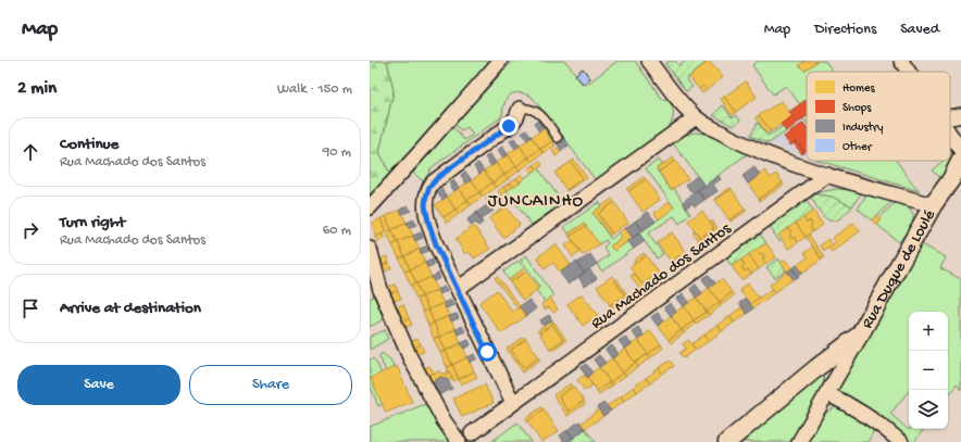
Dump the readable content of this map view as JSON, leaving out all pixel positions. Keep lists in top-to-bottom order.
{
  "streets": {
    "street": ["Rua Duque de Loulé", "Rua Machado dos Santos"]
  },
  "districts": ["JUNCAINHO"],
  "legend": [
    "Homes",
    "Shops",
    "Industry",
    "Other"
  ],
  "page": {
    "header": "Map",
    "nav": ["Map", "Directions", "Saved"],
    "heading": ["2 min", "Walk · 150 m"],
    "list": [
      ["Continue", "Rua Machado dos Santos", "90 m"],
      ["Turn right", "Rua Machado dos Santos", "60 m"],
      "Arrive at destination"
    ],
    "map_buttons": ["+", "−"],
    "buttons": ["Save", "Share"]
  }
}
